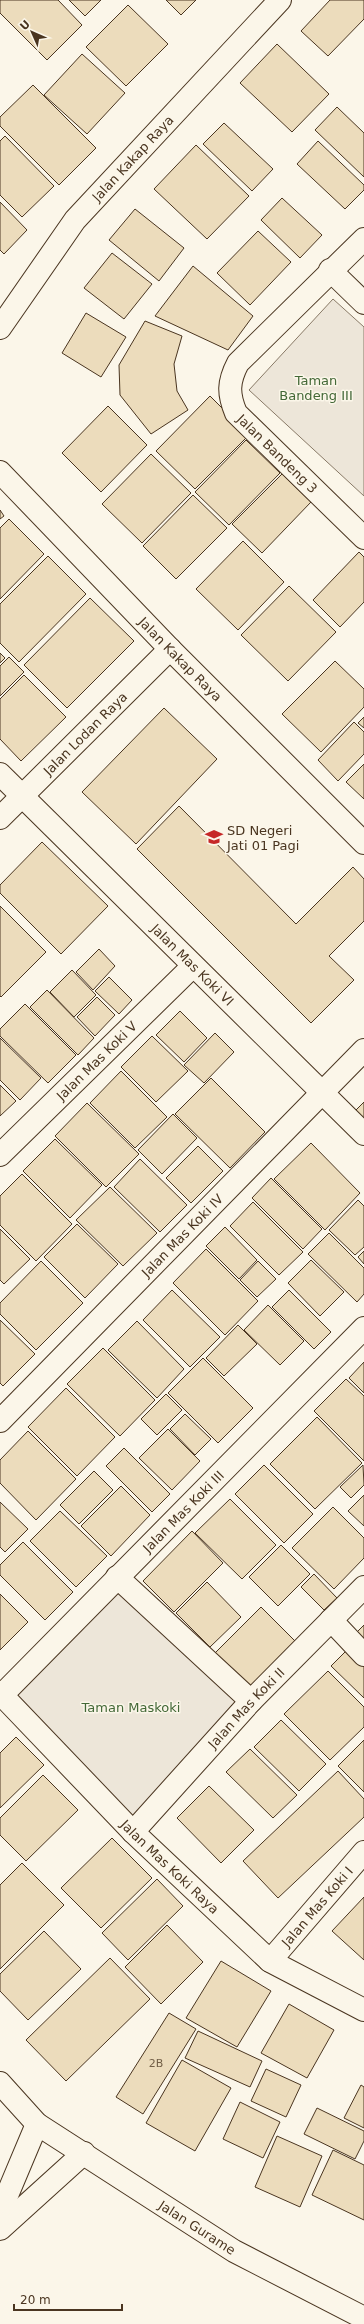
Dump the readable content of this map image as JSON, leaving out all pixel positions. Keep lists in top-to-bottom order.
{
  "streets": {
    "street": [
      "Jalan Kakap Raya",
      "Jalan Bandeng 3",
      "Jalan Lodan Raya",
      "Jalan Mas Koki VI",
      "Jalan Mas Koki V",
      "Jalan Mas Koki IV",
      "Jalan Mas Koki III",
      "Jalan Mas Koki II",
      "Jalan Mas Koki Raya",
      "Jalan Mas Koki I",
      "Jalan Gurame"
    ]
  },
  "crossings": [
    ["Jalan Kakap Raya", "Jalan Lodan Raya"],
    ["Jalan Lodan Raya", "Jalan Mas Koki VI"],
    ["Jalan Mas Koki VI", "Jalan Mas Koki V"],
    ["Jalan Mas Koki VI", "Jalan Mas Koki IV"],
    ["Jalan Mas Koki III", "Jalan Mas Koki Raya"],
    ["Jalan Mas Koki II", "Jalan Mas Koki Raya"],
    ["Jalan Mas Koki Raya", "Jalan Mas Koki I"]
  ],
  "parks": ["Taman Bandeng III", "Taman Maskoki"],
  "places": {
    "school or university": ["SD Negeri Jati 01 Pagi"]
  },
  "house_numbers": ["2B"],
  "scale_bar": "20 m",
  "north": "top left"
}
